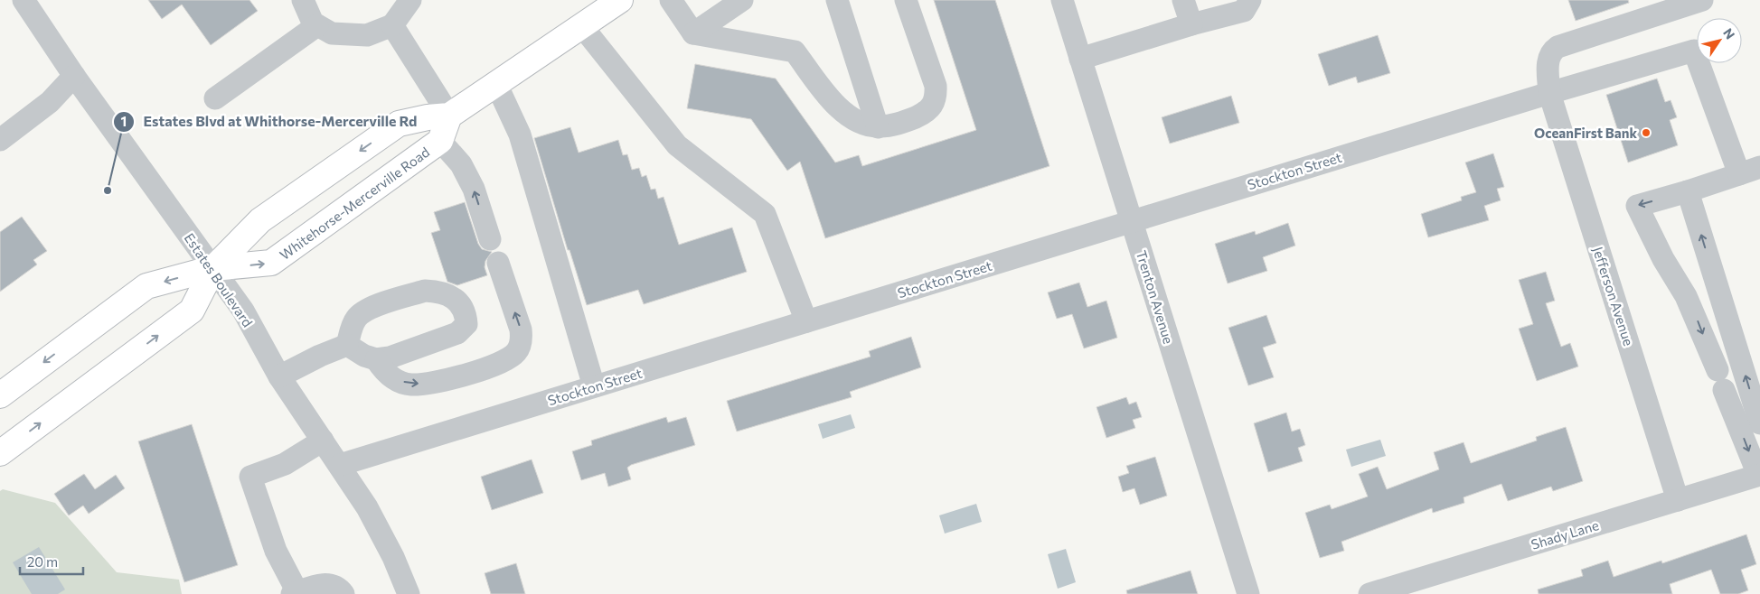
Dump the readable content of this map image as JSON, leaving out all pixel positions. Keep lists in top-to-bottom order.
{
  "streets": {
    "main road": ["Whitehorse-Mercerville Road"],
    "street": [
      "Stockton Street",
      "Estates Boulevard",
      "Jefferson Avenue",
      "Trenton Avenue",
      "Shady Lane"
    ]
  },
  "crossings": [
    ["Stockton Street", "Estates Boulevard"],
    ["Stockton Street", "Jefferson Avenue"],
    ["Stockton Street", "Trenton Avenue"],
    ["Whitehorse-Mercerville Road", "Estates Boulevard"],
    ["Jefferson Avenue", "Shady Lane"]
  ],
  "places": ["OceanFirst Bank", "Estates Blvd at Whithorse-Mercerville Rd"],
  "scale_bar": "20 m",
  "north": "top right"
}
